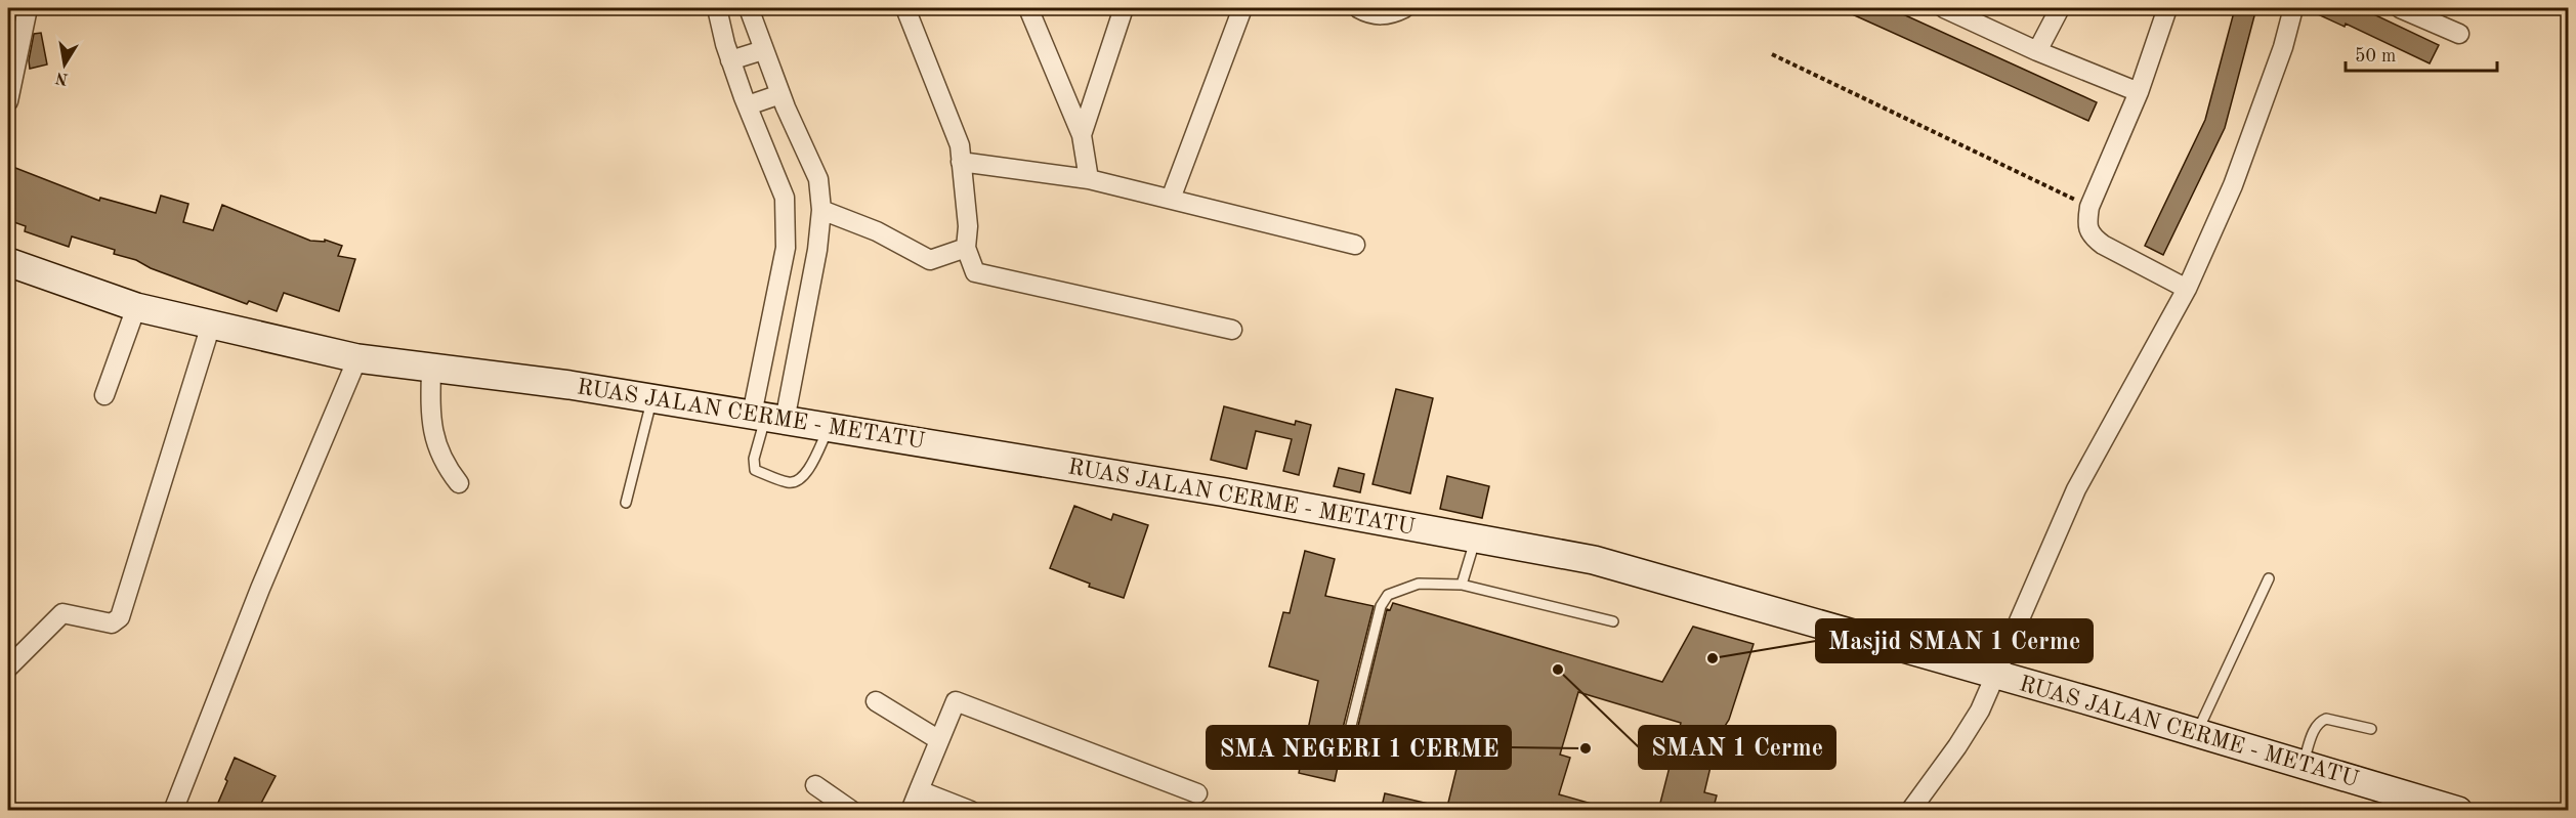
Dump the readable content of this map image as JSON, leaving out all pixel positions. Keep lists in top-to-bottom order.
{
  "streets": {
    "main road": ["RUAS JALAN CERME - METATU"]
  },
  "places": ["Masjid SMAN 1 Cerme", "SMAN 1 Cerme", "SMA NEGERI 1 CERME"],
  "scale_bar": "50 m",
  "north": "bottom"
}
